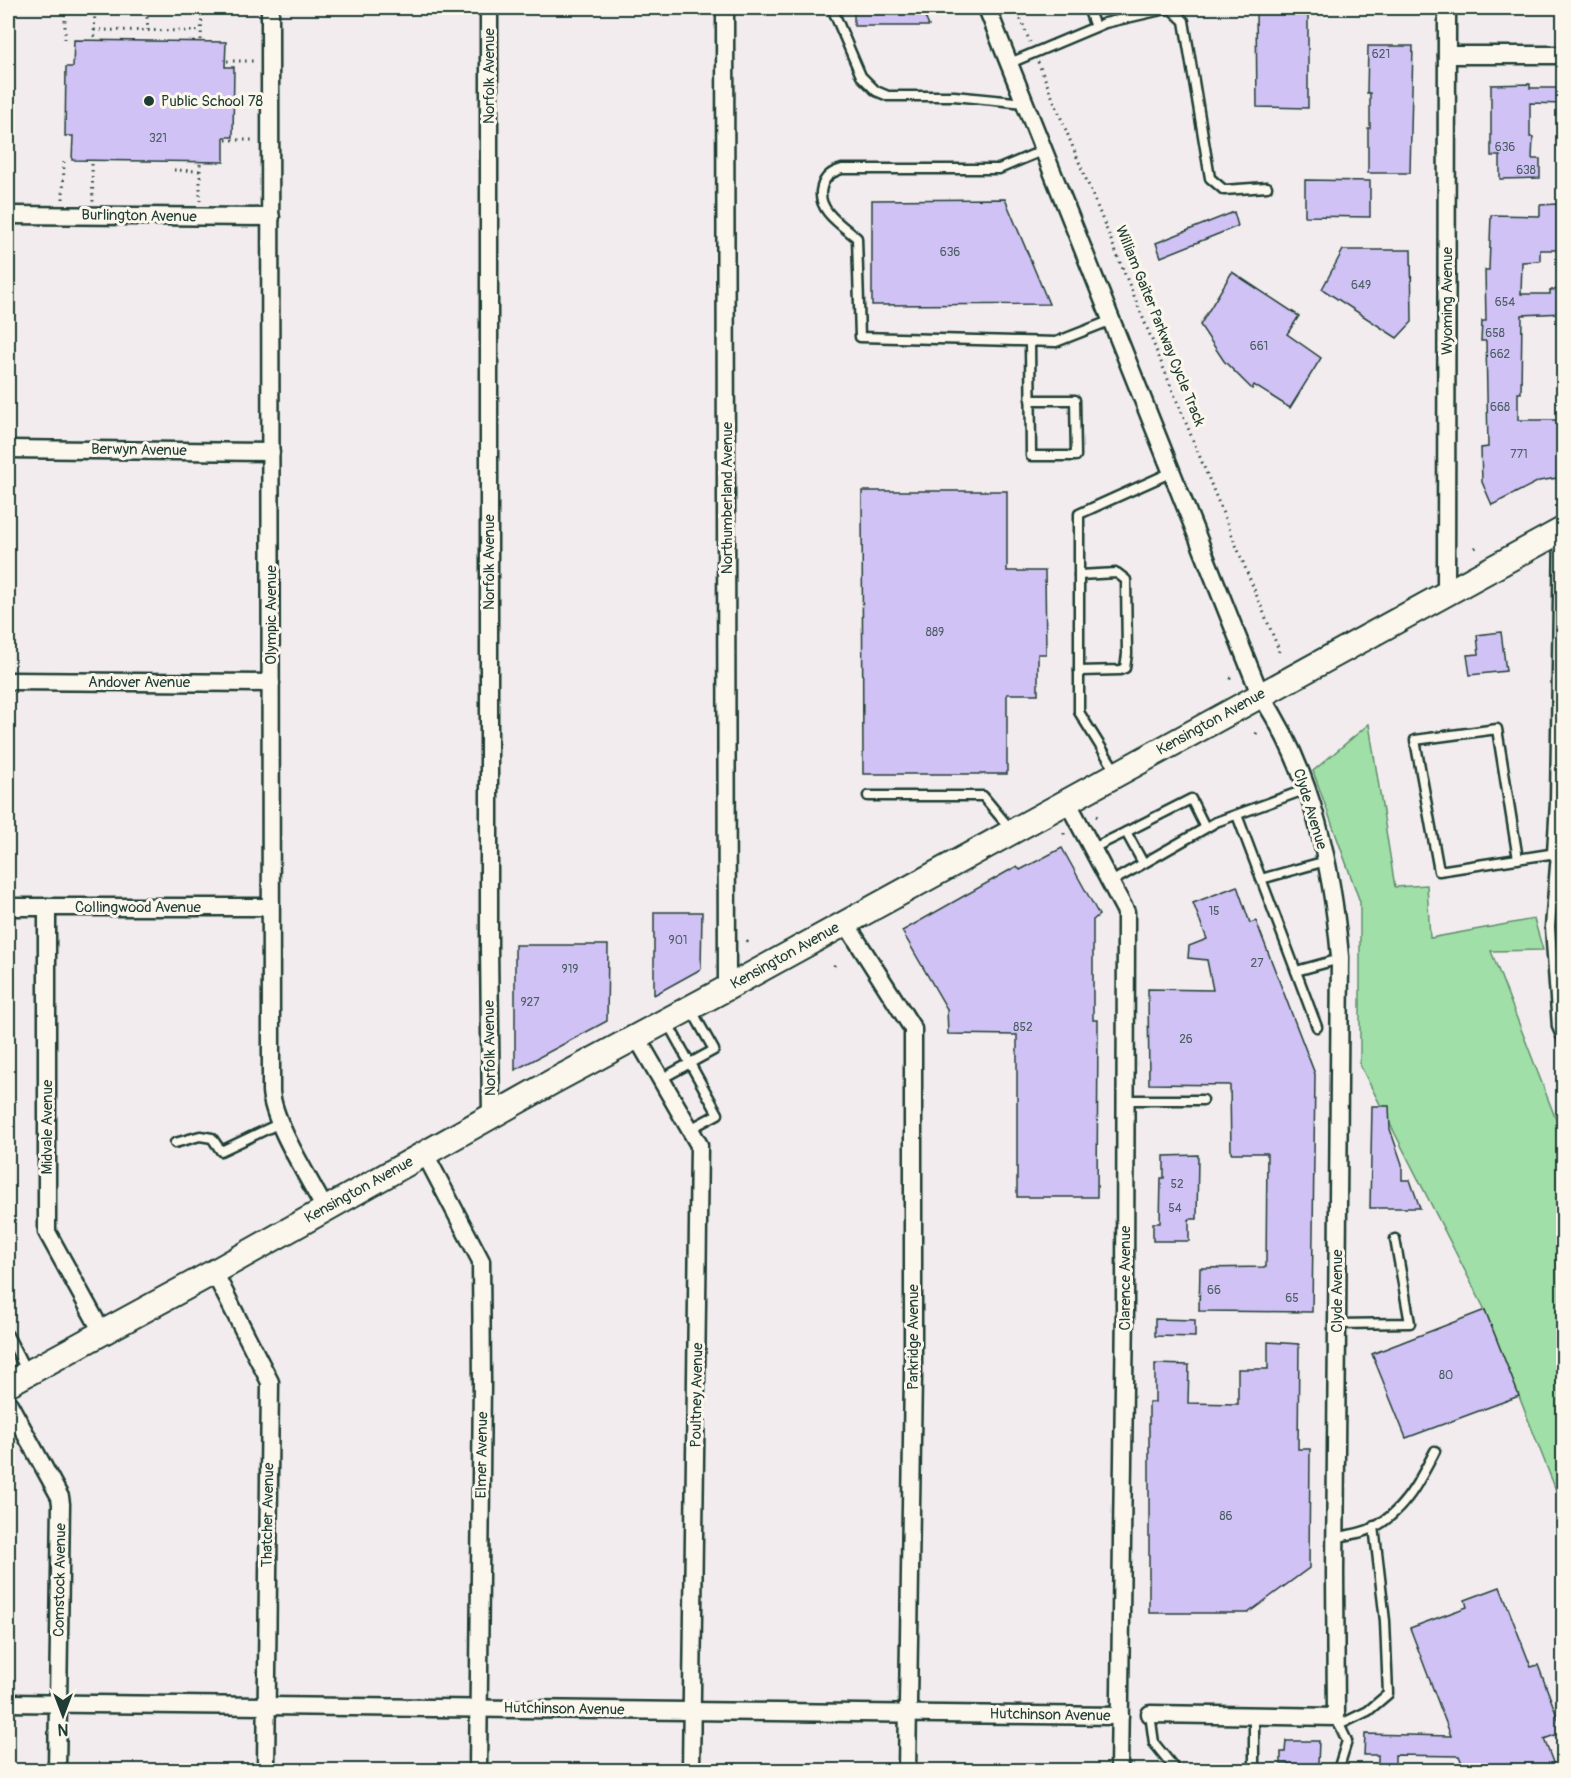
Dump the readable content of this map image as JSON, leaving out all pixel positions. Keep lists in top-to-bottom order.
{
  "streets": {
    "street": [
      "Norfolk Avenue",
      "Burlington Avenue",
      "Wyoming Avenue",
      "Berwyn Avenue",
      "Northumberland Avenue",
      "Olympic Avenue",
      "Andover Avenue",
      "Kensington Avenue",
      "Clyde Avenue",
      "Collingwood Avenue",
      "Midvale Avenue",
      "Clarence Avenue",
      "Parkridge Avenue",
      "Poultney Avenue",
      "Elmer Avenue",
      "Thatcher Avenue",
      "Comstock Avenue",
      "Hutchinson Avenue"
    ],
    "path": ["William Gaiter Parkway Cycle Track"]
  },
  "crossings": [
    ["Norfolk Avenue", "Kensington Avenue"],
    ["Burlington Avenue", "Olympic Avenue"],
    ["Wyoming Avenue", "Kensington Avenue"],
    ["Berwyn Avenue", "Olympic Avenue"],
    ["Northumberland Avenue", "Kensington Avenue"],
    ["Olympic Avenue", "Andover Avenue"],
    ["Olympic Avenue", "Kensington Avenue"],
    ["Olympic Avenue", "Collingwood Avenue"],
    ["Kensington Avenue", "Clyde Avenue"],
    ["Kensington Avenue", "Midvale Avenue"],
    ["Kensington Avenue", "Clarence Avenue"],
    ["Kensington Avenue", "Parkridge Avenue"],
    ["Kensington Avenue", "Poultney Avenue"],
    ["Kensington Avenue", "Elmer Avenue"],
    ["Kensington Avenue", "Thatcher Avenue"],
    ["Collingwood Avenue", "Midvale Avenue"],
    ["Clarence Avenue", "Hutchinson Avenue"],
    ["Parkridge Avenue", "Hutchinson Avenue"],
    ["Poultney Avenue", "Hutchinson Avenue"],
    ["Elmer Avenue", "Hutchinson Avenue"],
    ["Thatcher Avenue", "Hutchinson Avenue"],
    ["Comstock Avenue", "Hutchinson Avenue"]
  ],
  "places": ["Public School 78"],
  "house_numbers": [
    "621",
    "321",
    "636",
    "638",
    "636",
    "649",
    "654",
    "658",
    "661",
    "662",
    "668",
    "771",
    "889",
    "15",
    "901",
    "27",
    "919",
    "927",
    "852",
    "26",
    "52",
    "54",
    "66",
    "65",
    "80",
    "86"
  ],
  "north": "bottom"
}
